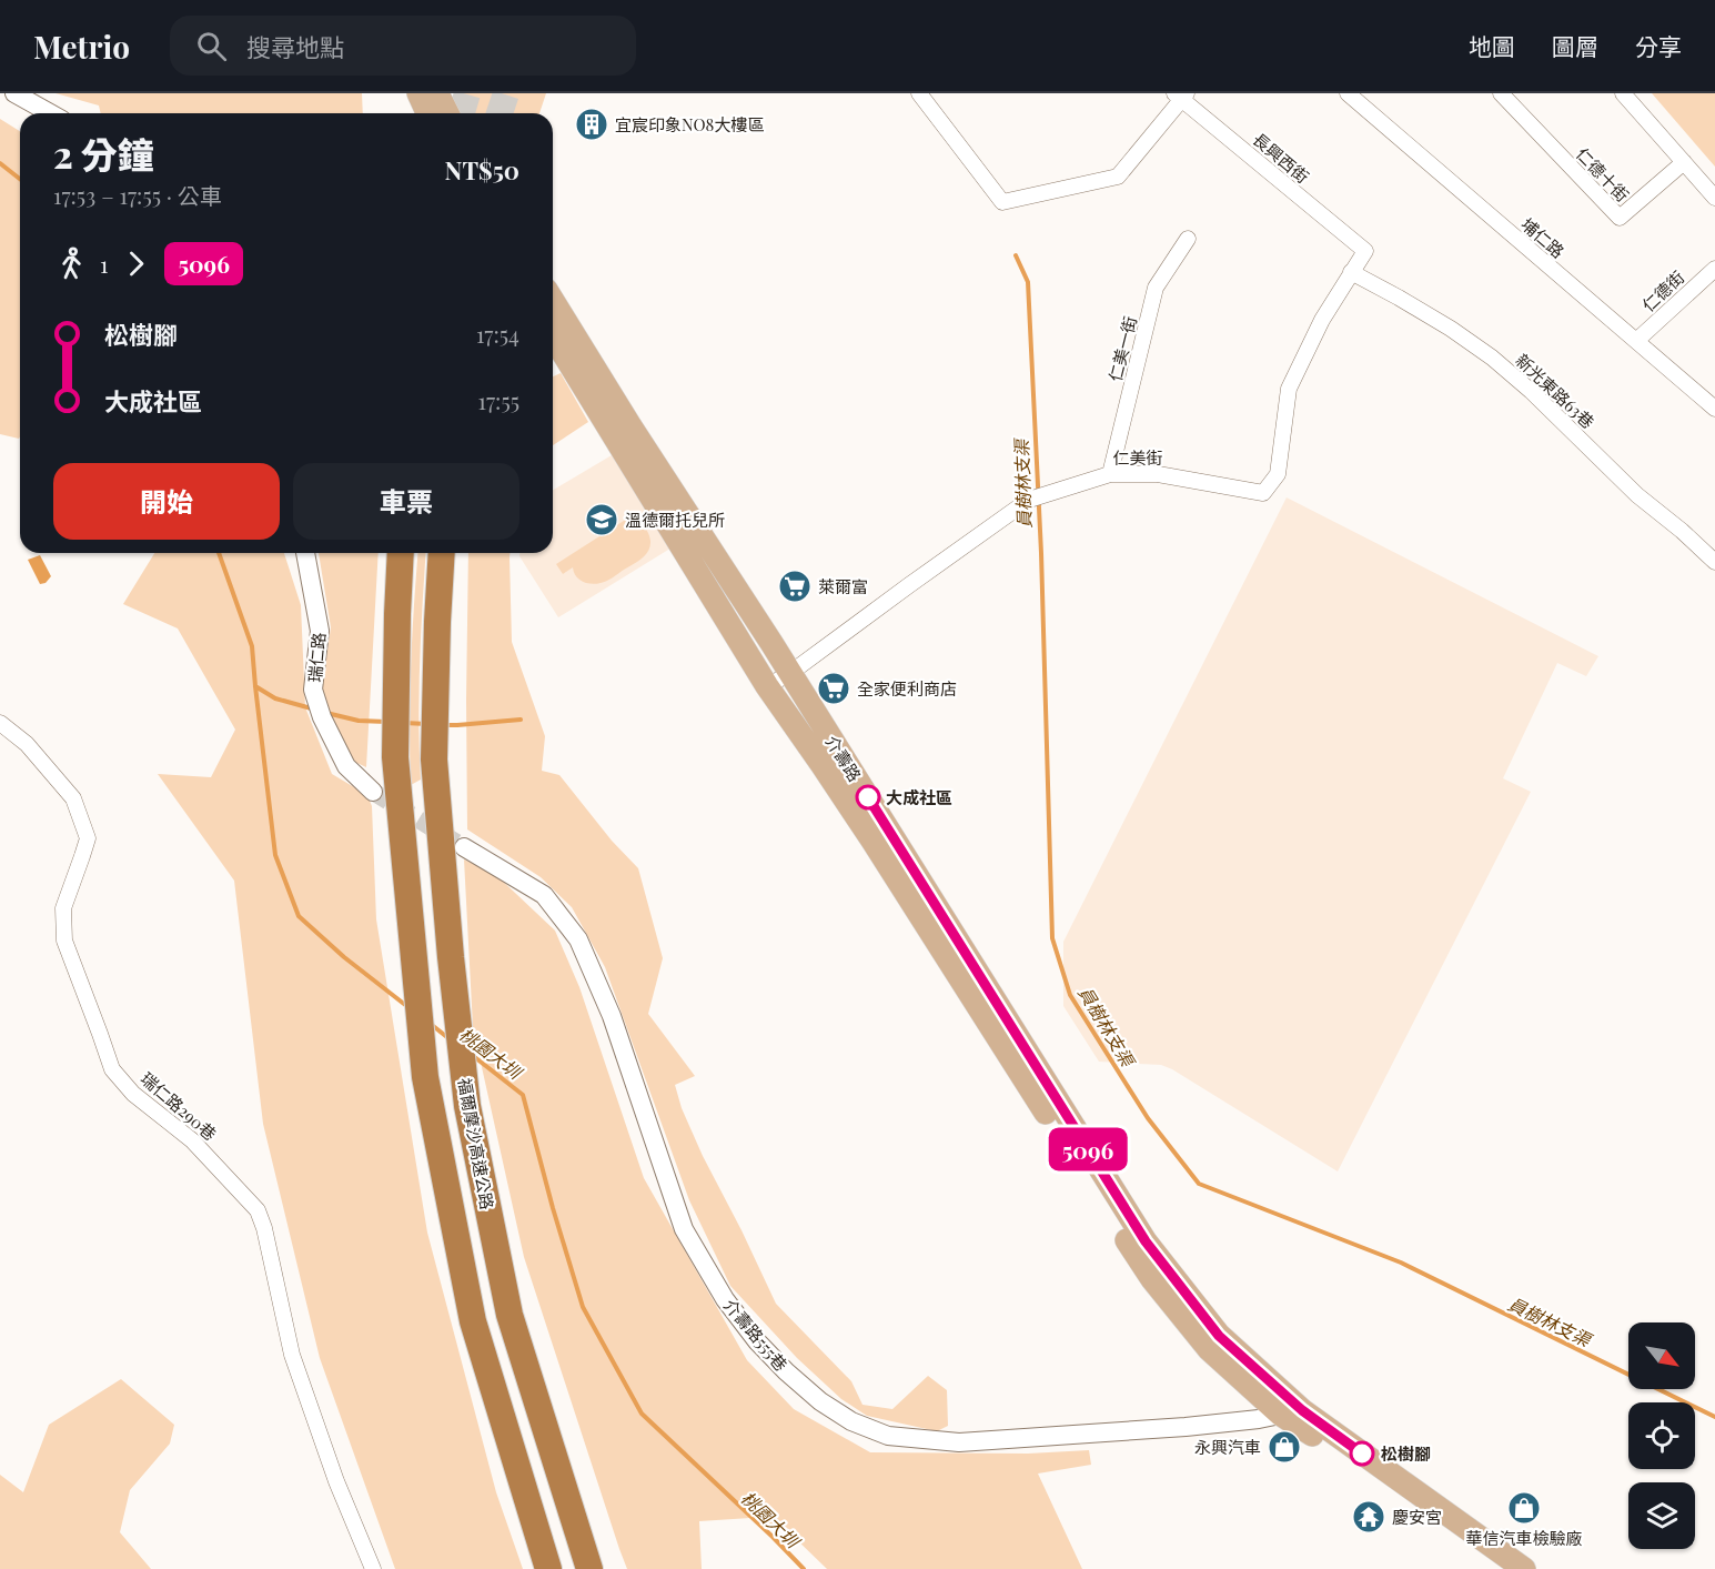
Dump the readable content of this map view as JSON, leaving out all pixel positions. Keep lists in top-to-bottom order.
{
  "streets": {
    "highway": ["福爾摩沙高速公路"],
    "main road": ["介壽路"],
    "street": [
      "長興西街",
      "仁德十街",
      "埔仁路",
      "仁德街",
      "仁美一街",
      "新光東路63巷",
      "仁美街",
      "瑞仁路",
      "瑞仁路290巷",
      "介壽路555巷"
    ]
  },
  "crossings": [
    ["長興西街", "仁美街"],
    ["埔仁路", "仁德街"],
    ["仁美一街", "仁美街"],
    ["新光東路63巷", "仁美街"],
    ["仁美街", "介壽路"],
    ["介壽路", "介壽路555巷"]
  ],
  "water": ["員樹林支渠", "桃園大圳"],
  "places": {
    "building": ["宜宸印象NO8大樓區"],
    "school or university": ["溫德爾托兒所"],
    "supermarket": ["萊爾富", "全家便利商店"],
    "other": ["大成社區", "松樹腳"],
    "shop": ["永興汽車", "華信汽車檢驗廠"],
    "temple": ["慶安宮"]
  },
  "lines": ["bus line 5096"],
  "north": "bottom right",
  "page": {
    "header": "Metrio",
    "search": "搜尋地點",
    "nav": ["地圖", "圖層", "分享"],
    "on_map": "5096",
    "heading": ["2 分鐘", "17:53 – 17:55 · 公車", "NT$50"],
    "legs": ["1", "5096"],
    "list": [
      {
        "name": "松樹腳",
        "value": "17:54"
      },
      {
        "name": "大成社區",
        "value": "17:55"
      }
    ],
    "buttons": ["開始", "車票"]
  }
}
